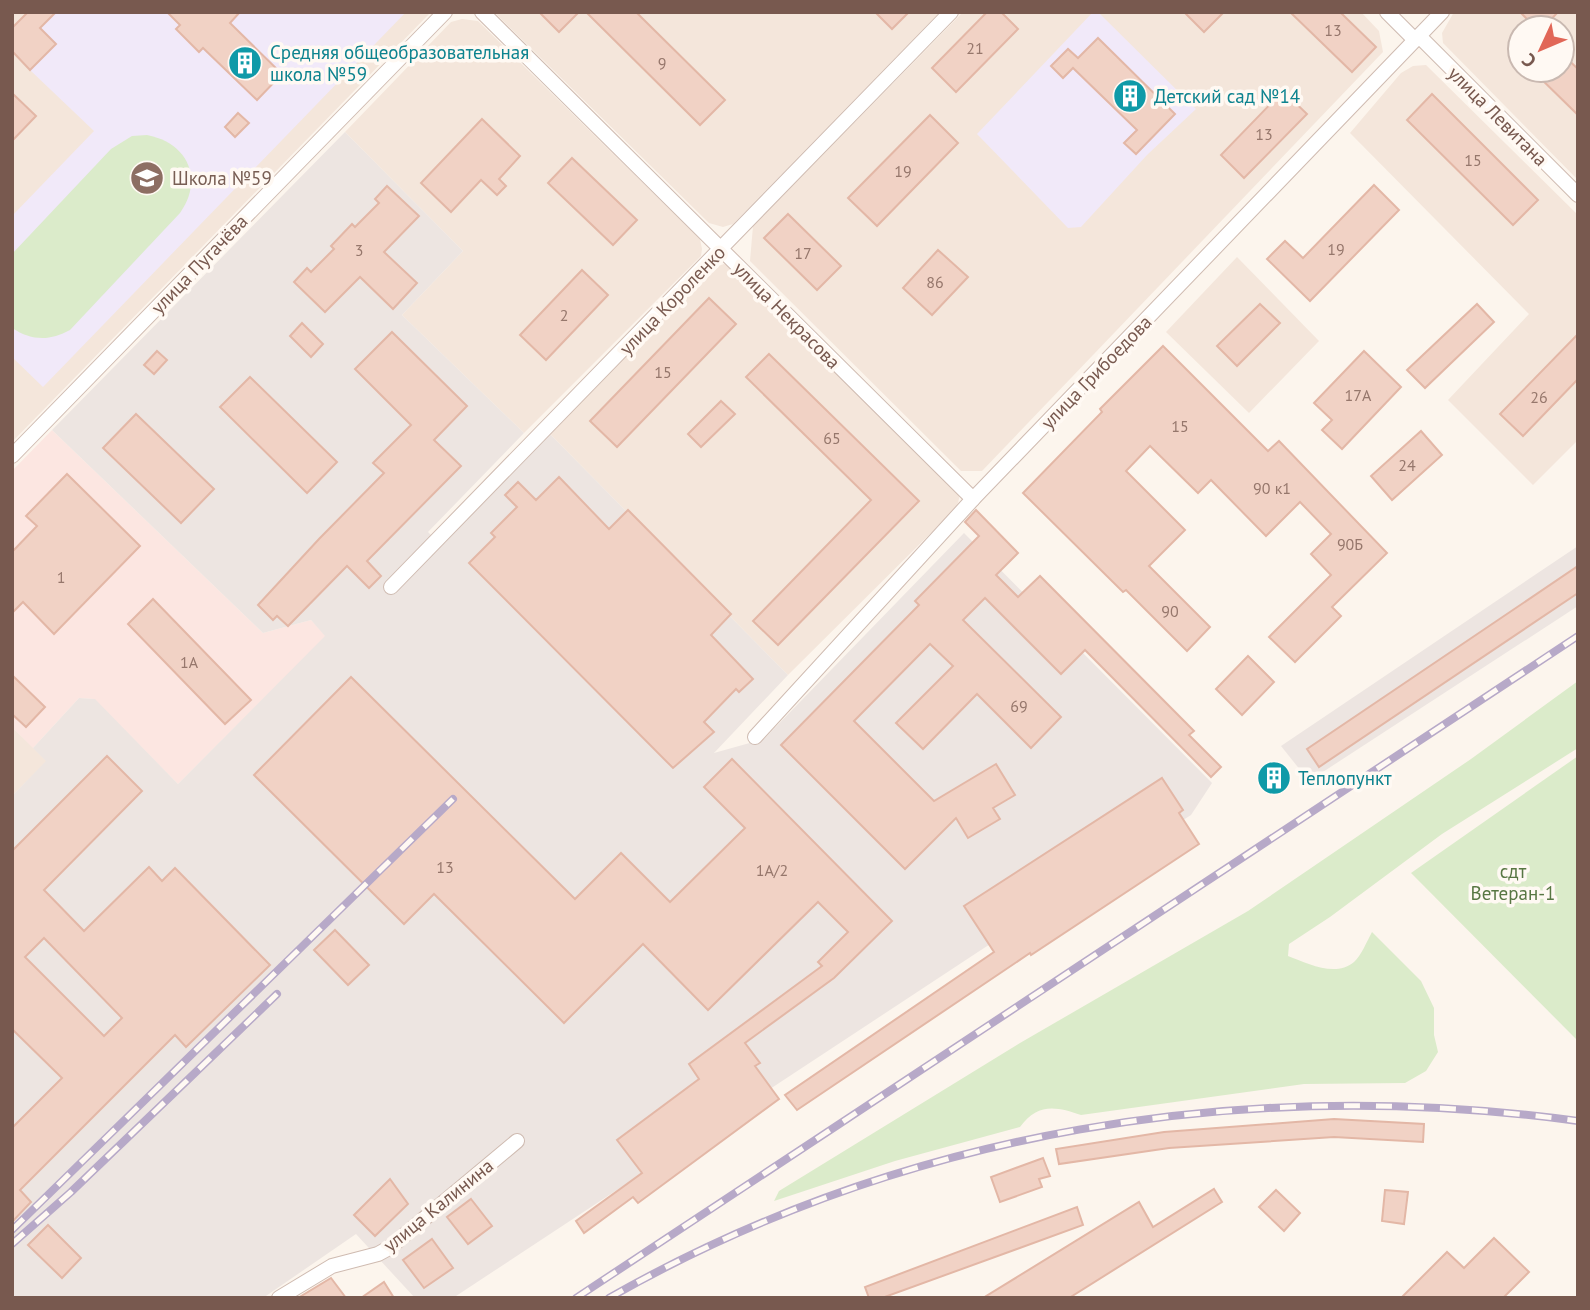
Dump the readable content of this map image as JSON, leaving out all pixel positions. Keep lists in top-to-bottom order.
{
  "streets": {
    "street": [
      "улица Левитана",
      "улица Пугачёва",
      "улица Короленко",
      "улица Некрасова",
      "улица Грибоедова",
      "улица Калинина"
    ]
  },
  "crossings": [
    ["улица Левитана", "улица Грибоедова"],
    ["улица Короленко", "улица Некрасова"],
    ["улица Некрасова", "улица Грибоедова"]
  ],
  "parks": ["сдт Ветеран-1"],
  "places": {
    "building": ["Средняя общеобразовательная школа №59", "Детский сад №14", "Теплопункт"],
    "school or university": ["Школа №59"]
  },
  "house_numbers": [
    "13",
    "21",
    "9",
    "13",
    "15",
    "19",
    "19",
    "3",
    "17",
    "86",
    "2",
    "15",
    "17А",
    "26",
    "15",
    "65",
    "24",
    "90 к1",
    "90Б",
    "1",
    "90",
    "1А",
    "69",
    "13",
    "1А/2"
  ],
  "north": "bottom left"
}
